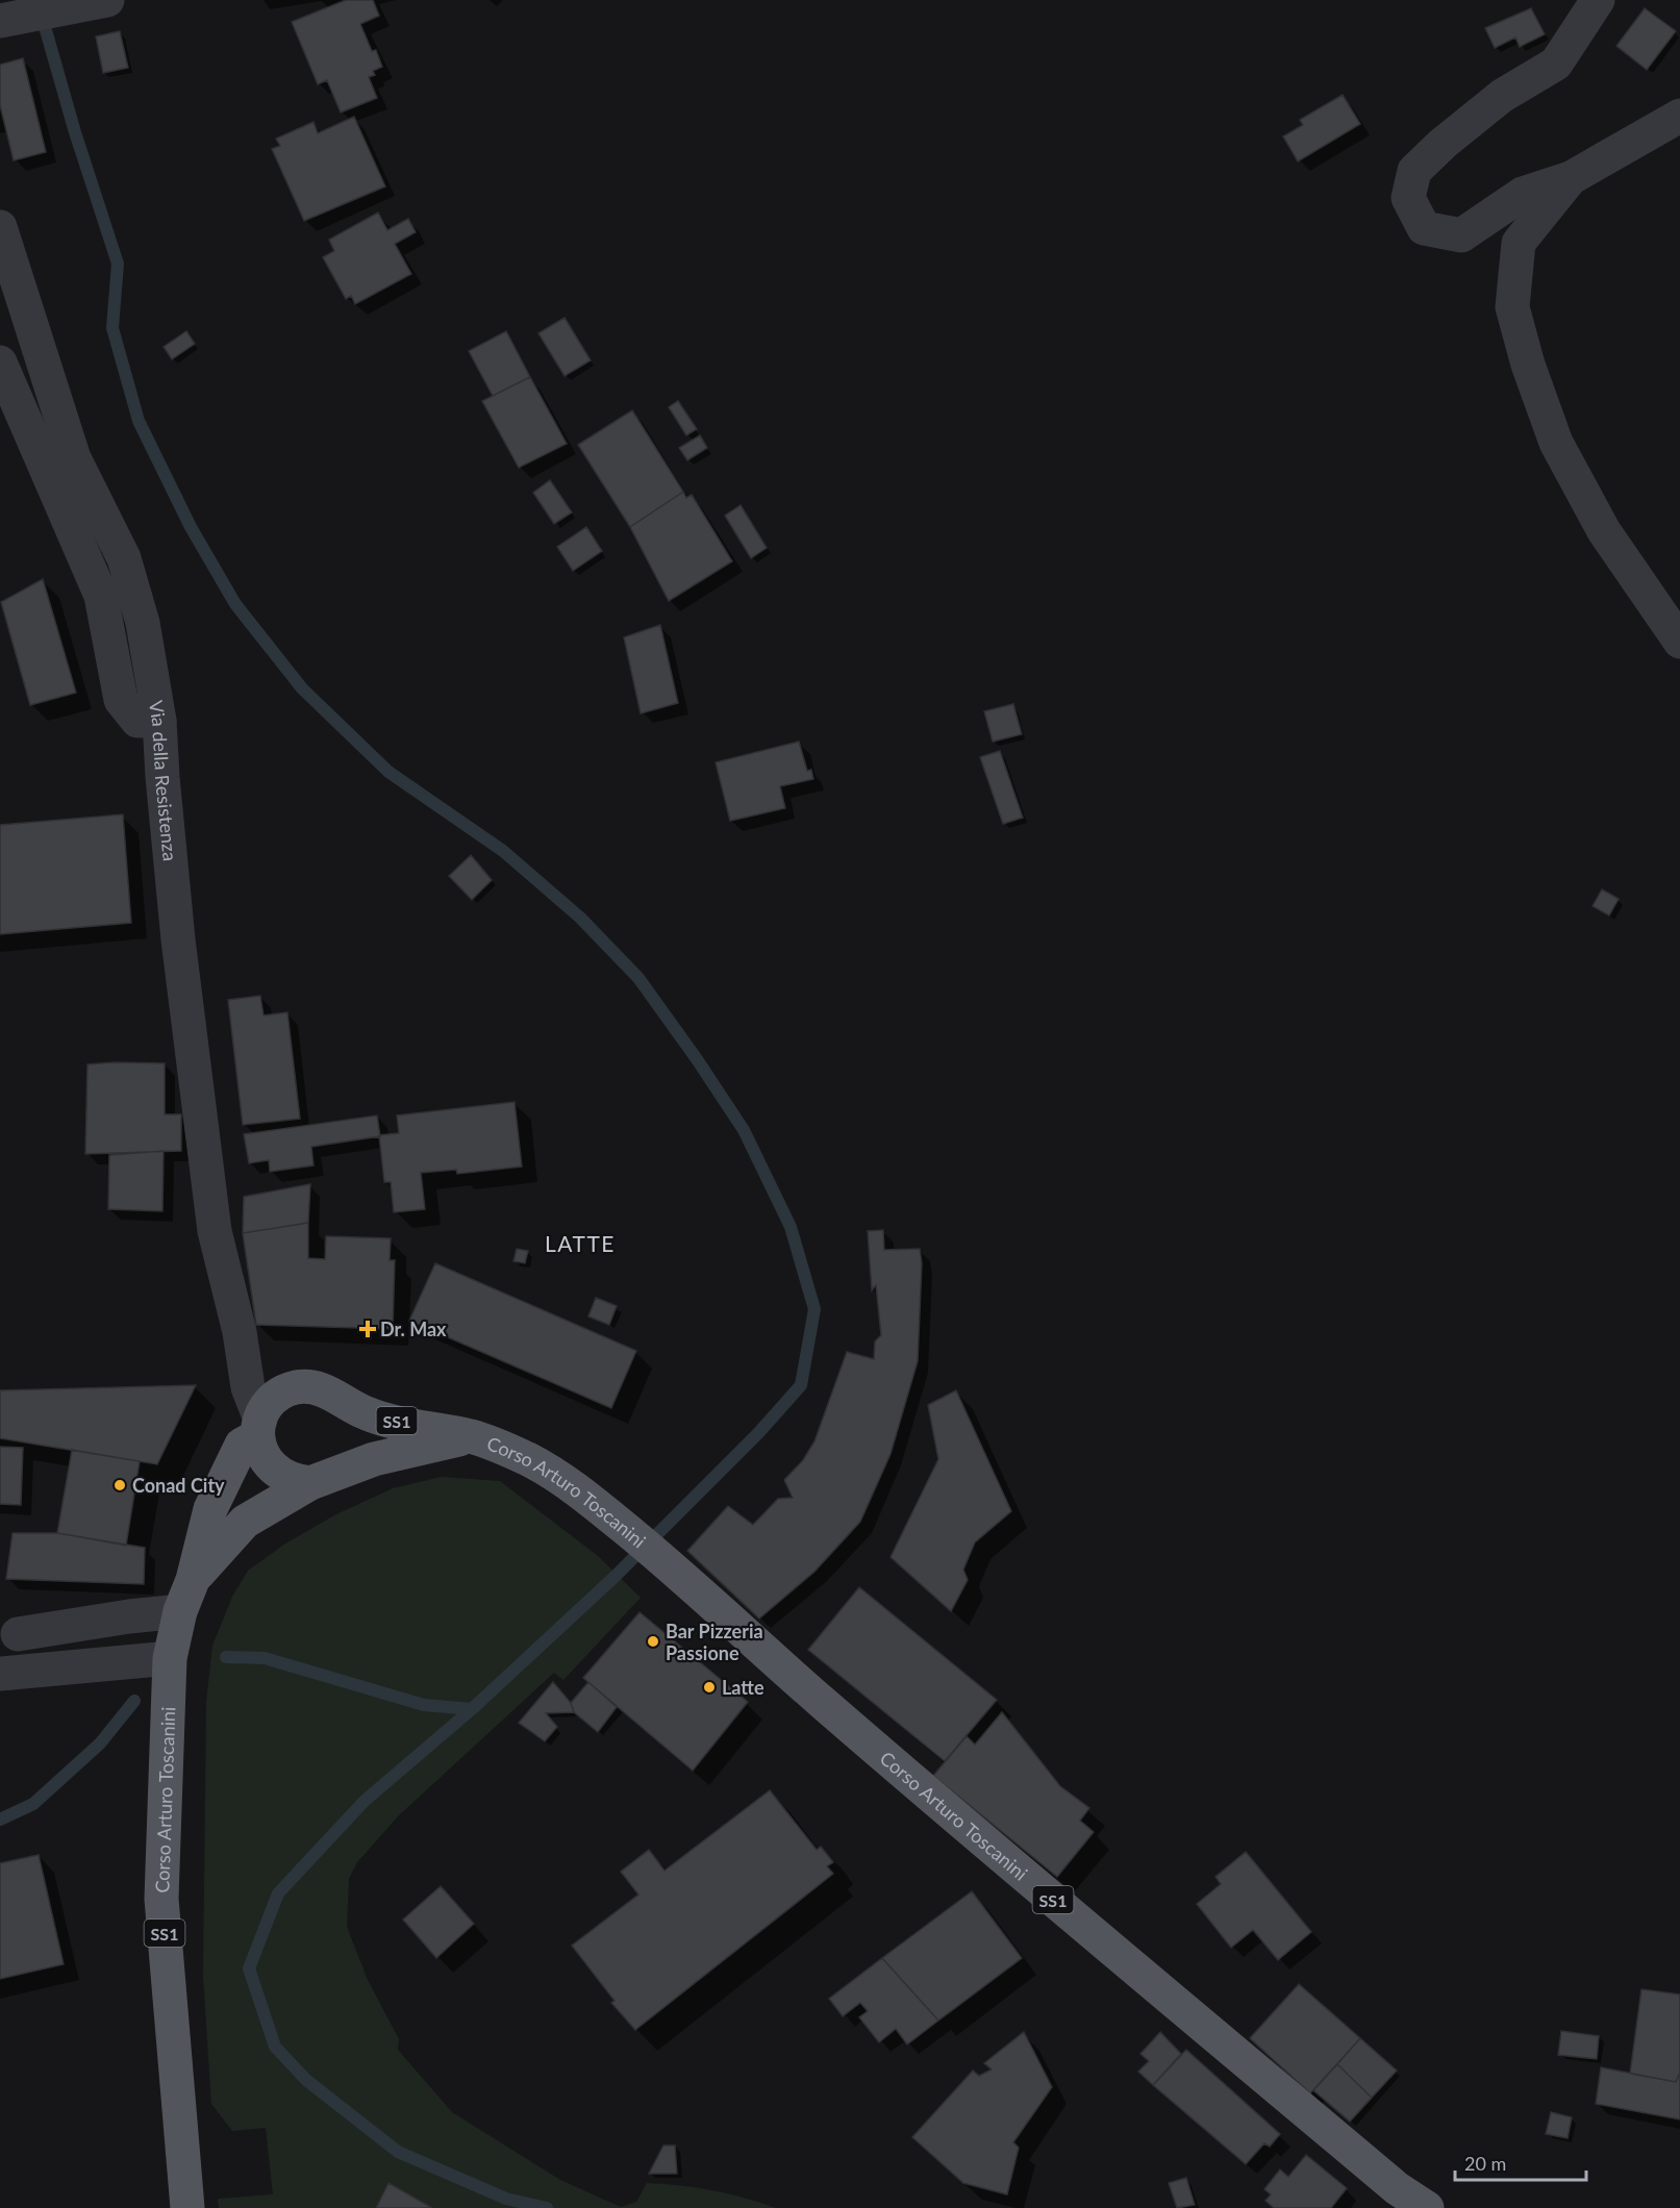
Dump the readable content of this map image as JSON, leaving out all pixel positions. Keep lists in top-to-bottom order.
{
  "streets": {
    "main road": ["SS1", "Corso Arturo Toscanini"],
    "street": ["Via della Resistenza"]
  },
  "crossings": [
    ["Via della Resistenza", "Corso Arturo Toscanini"]
  ],
  "districts": ["LATTE"],
  "places": {
    "health": ["Dr. Max"],
    "other": ["Conad City", "Bar Pizzeria Passione", "Latte"]
  },
  "scale_bar": "20 m"
}
